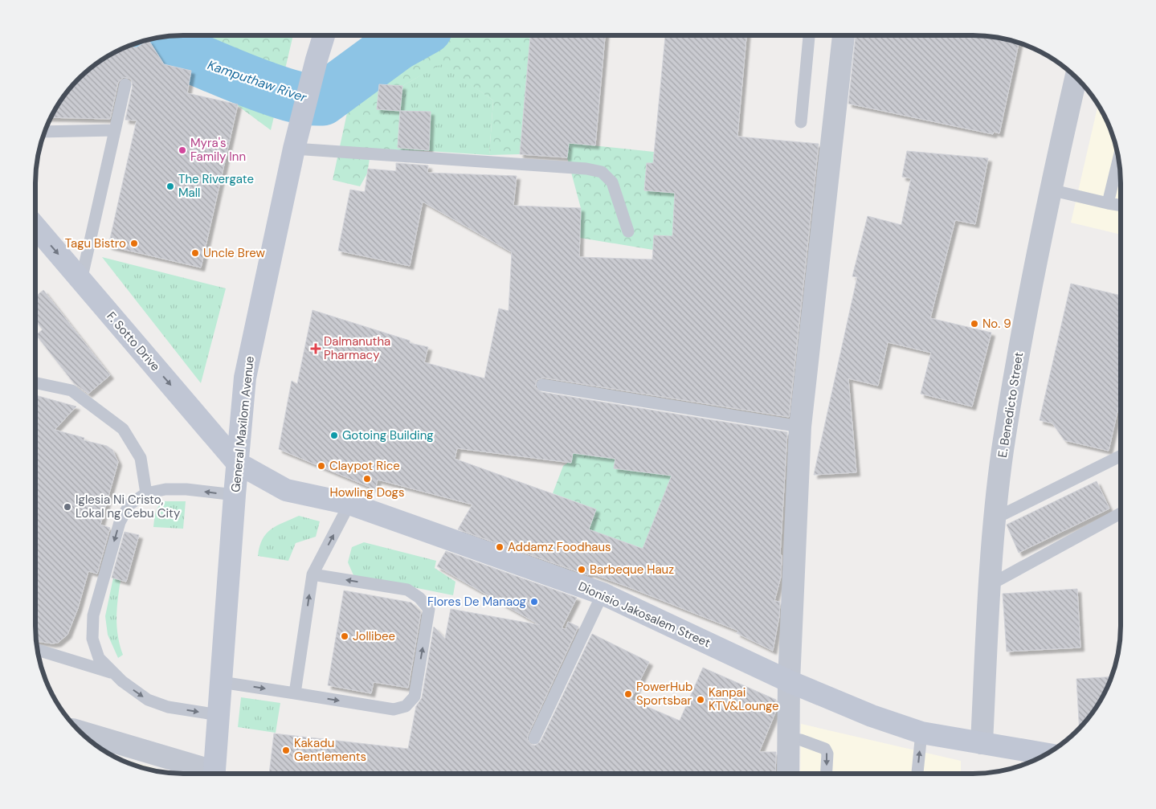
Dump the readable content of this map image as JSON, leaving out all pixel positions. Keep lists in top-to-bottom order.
{
  "streets": {
    "street": [
      "F. Sotto Drive",
      "E. Benedicto Street",
      "General Maxilom Avenue",
      "Dionisio Jakosalem Street"
    ]
  },
  "crossings": [
    ["F. Sotto Drive", "General Maxilom Avenue"],
    ["F. Sotto Drive", "Dionisio Jakosalem Street"],
    ["E. Benedicto Street", "Dionisio Jakosalem Street"],
    ["General Maxilom Avenue", "Dionisio Jakosalem Street"]
  ],
  "one_way": ["F. Sotto Drive"],
  "water": ["Kamputhaw River"],
  "places": {
    "other": [
      "Myra's Family Inn",
      "The Rivergate Mall",
      "Tagu Bistro",
      "Uncle Brew",
      "No. 9",
      "Gotoing Building",
      "Claypot Rice",
      "Howling Dogs",
      "Iglesia Ni Cristo, Lokal ng Cebu City",
      "Addamz Foodhaus",
      "Barbeque Hauz",
      "Flores De Manaog",
      "Jollibee",
      "PowerHub Sportsbar",
      "Kanpai KTV&Lounge",
      "Kakadu Gentlements"
    ],
    "health": ["Dalmanutha Pharmacy"]
  }
}
